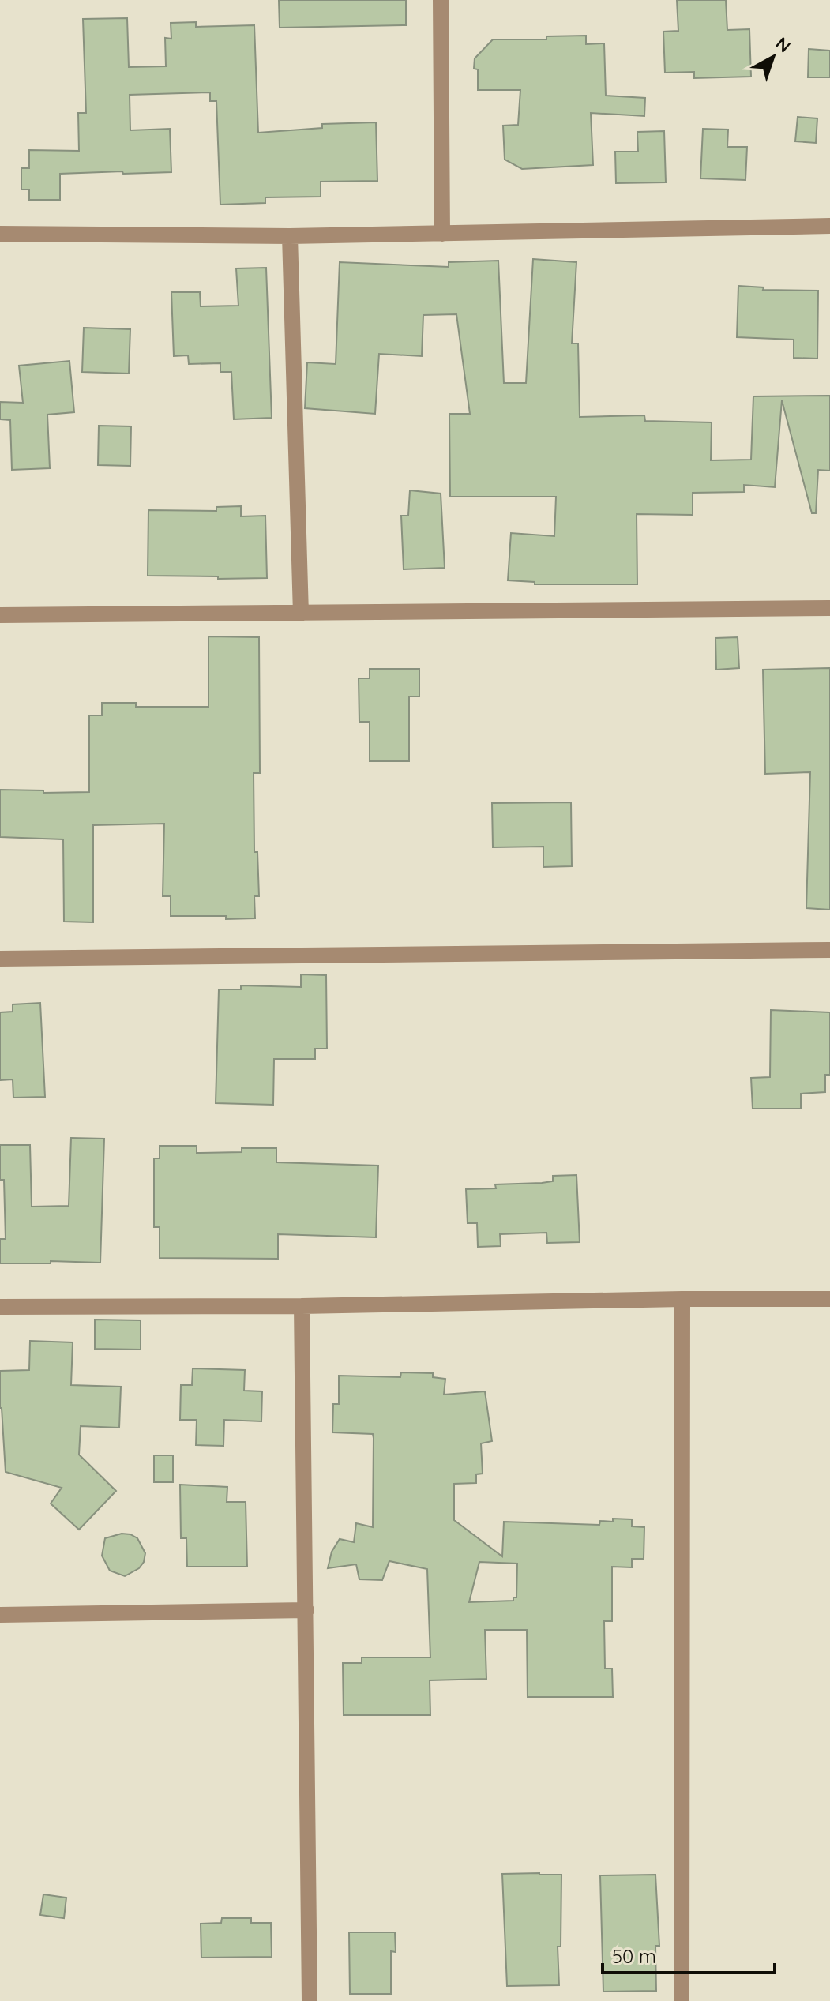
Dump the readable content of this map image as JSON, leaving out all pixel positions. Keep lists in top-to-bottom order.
{
  "scale_bar": "50 m",
  "north": "top right"
}
